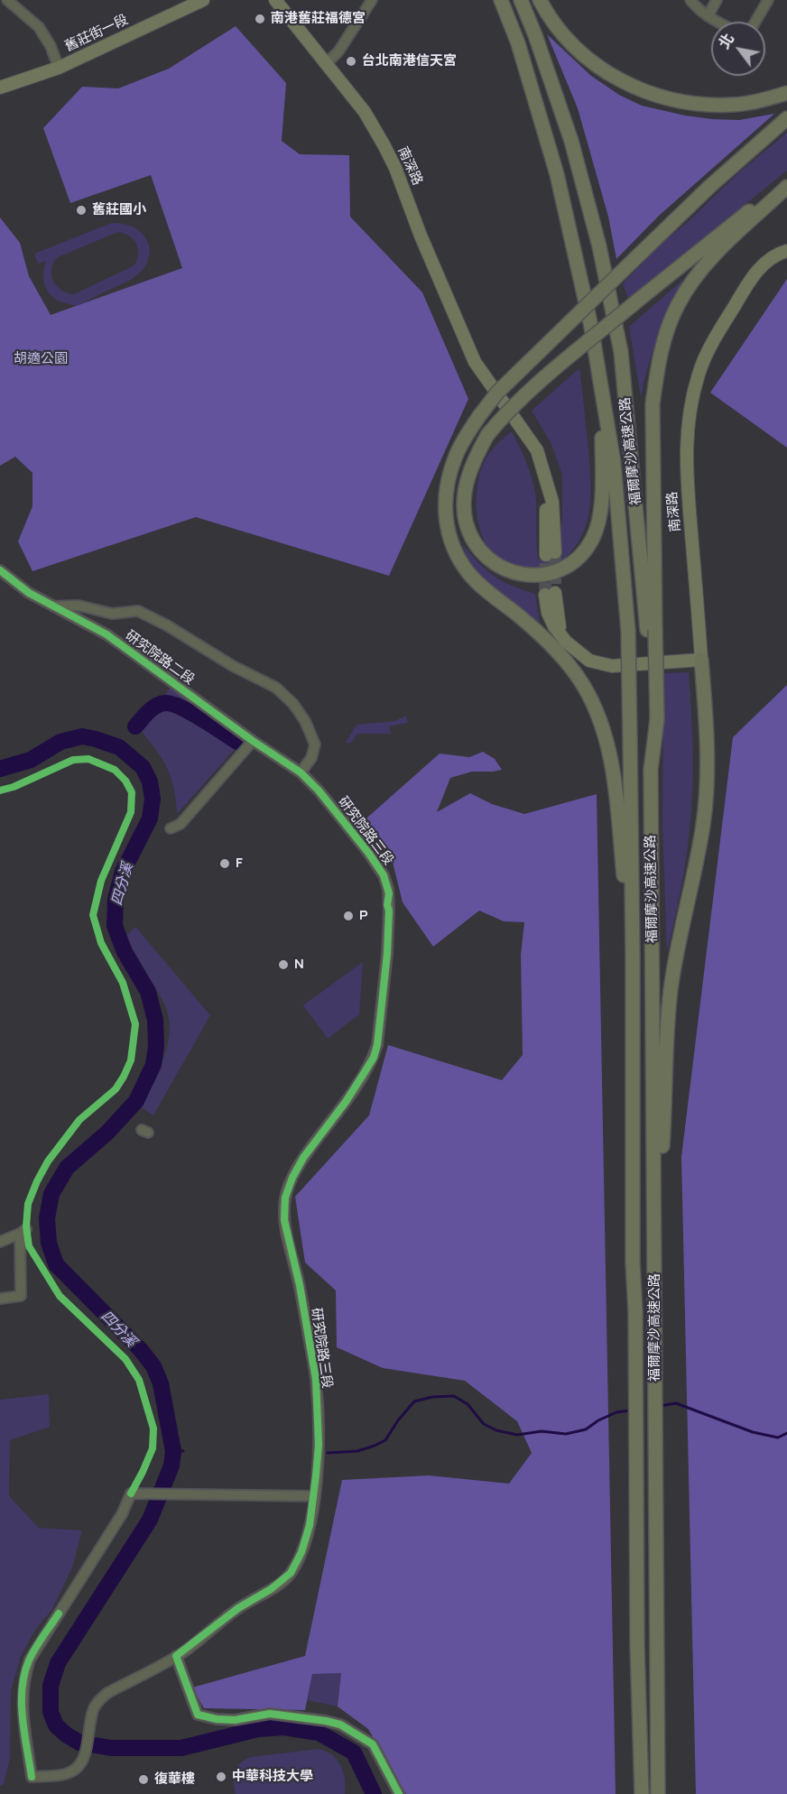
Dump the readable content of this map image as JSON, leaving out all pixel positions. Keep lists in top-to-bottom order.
{
  "streets": {
    "highway": ["福爾摩沙高速公路"],
    "main road": ["舊莊街一段", "南深路"],
    "street": ["研究院路二段", "研究院路三段"]
  },
  "crossings": [
    ["研究院路二段", "研究院路三段"]
  ],
  "water": ["四分溪"],
  "parks": ["胡適公園"],
  "places": [
    "南港舊莊福德宮",
    "台北南港信天宮",
    "舊莊國小",
    "F",
    "P",
    "N",
    "中華科技大學",
    "復華樓"
  ],
  "north": "top left"
}
